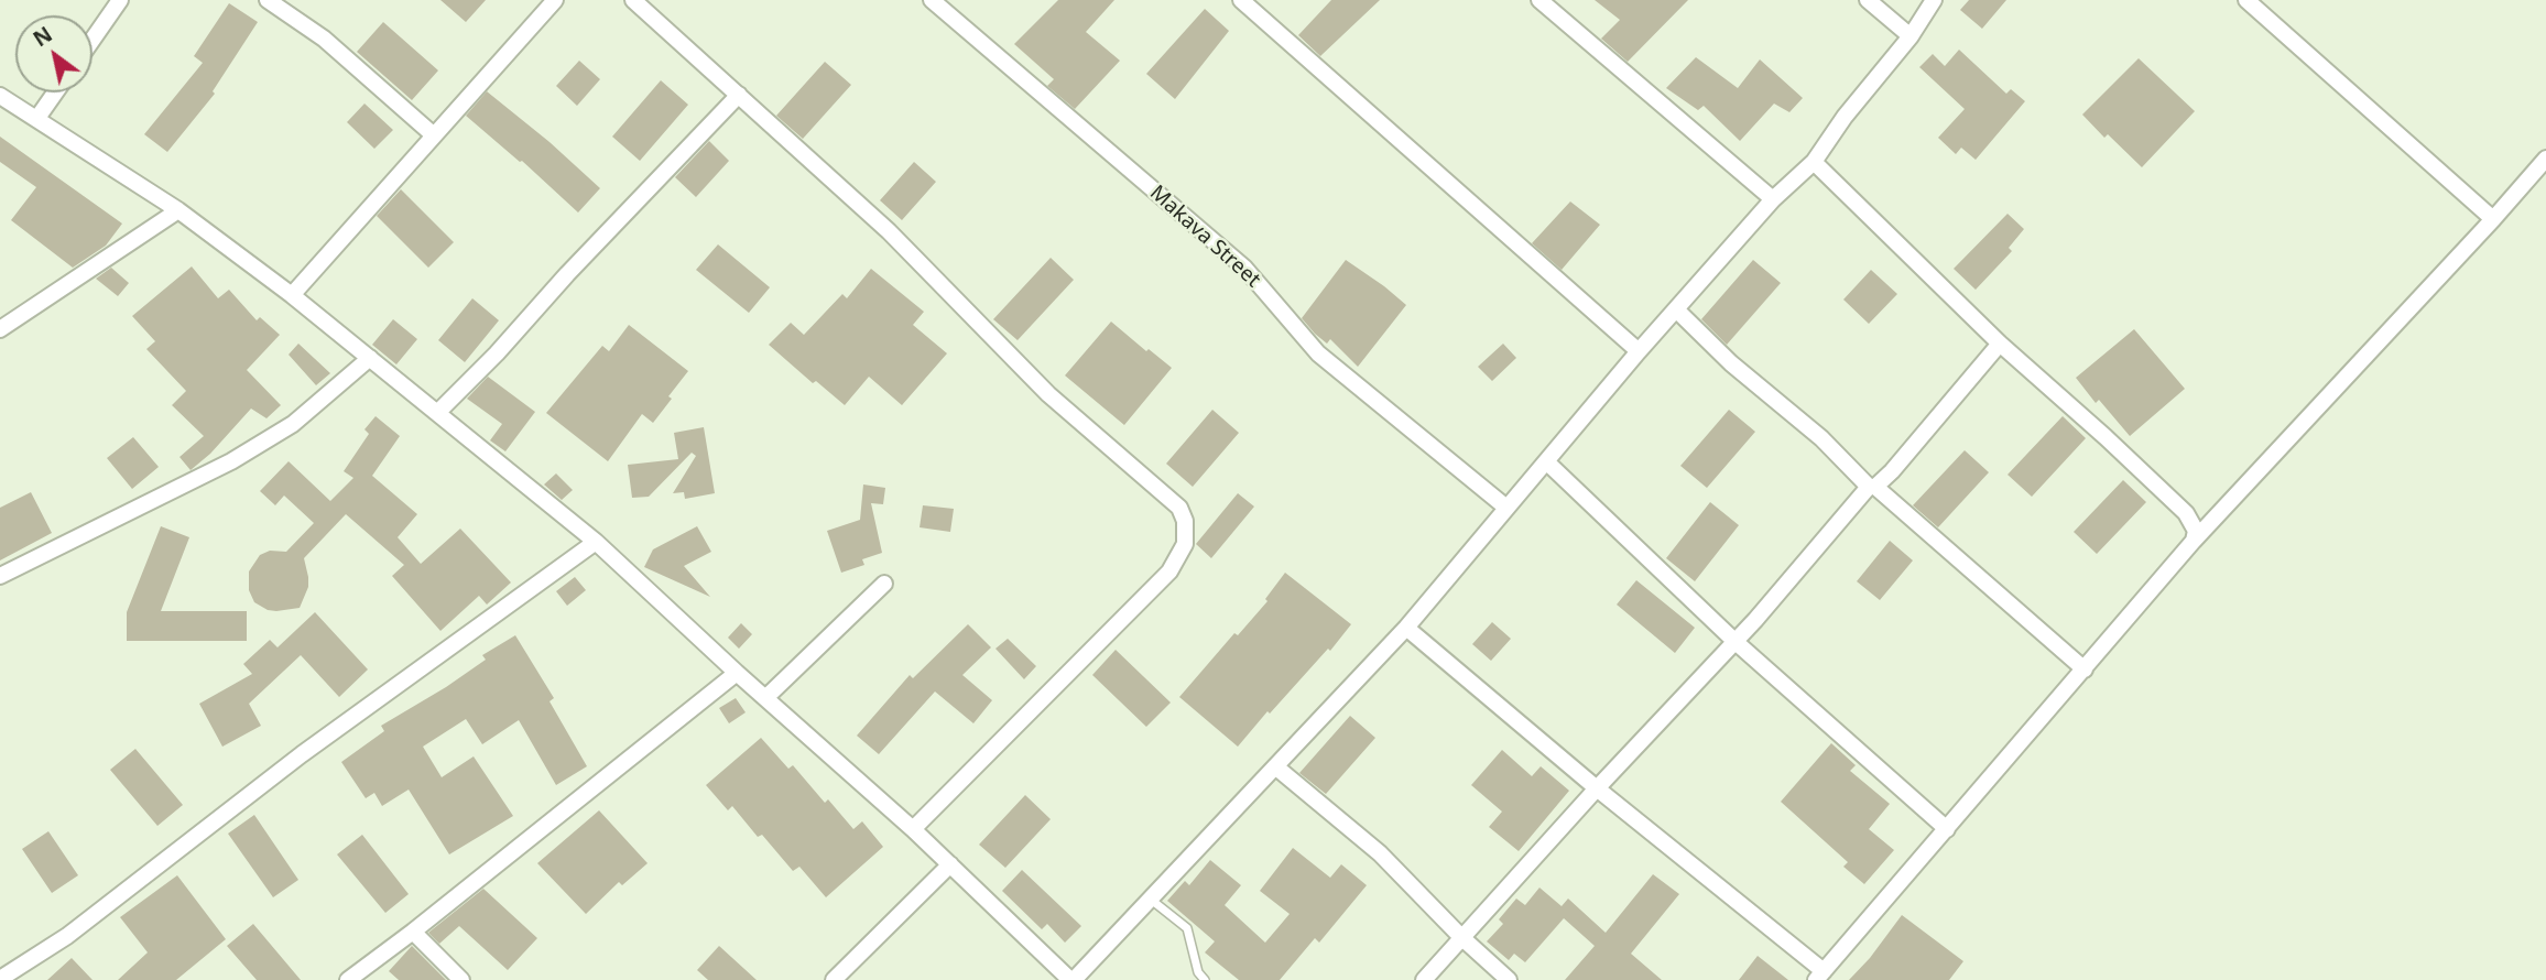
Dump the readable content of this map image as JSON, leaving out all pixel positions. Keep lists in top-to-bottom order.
{
  "streets": {
    "street": ["Makava Street"]
  },
  "north": "top left"
}
